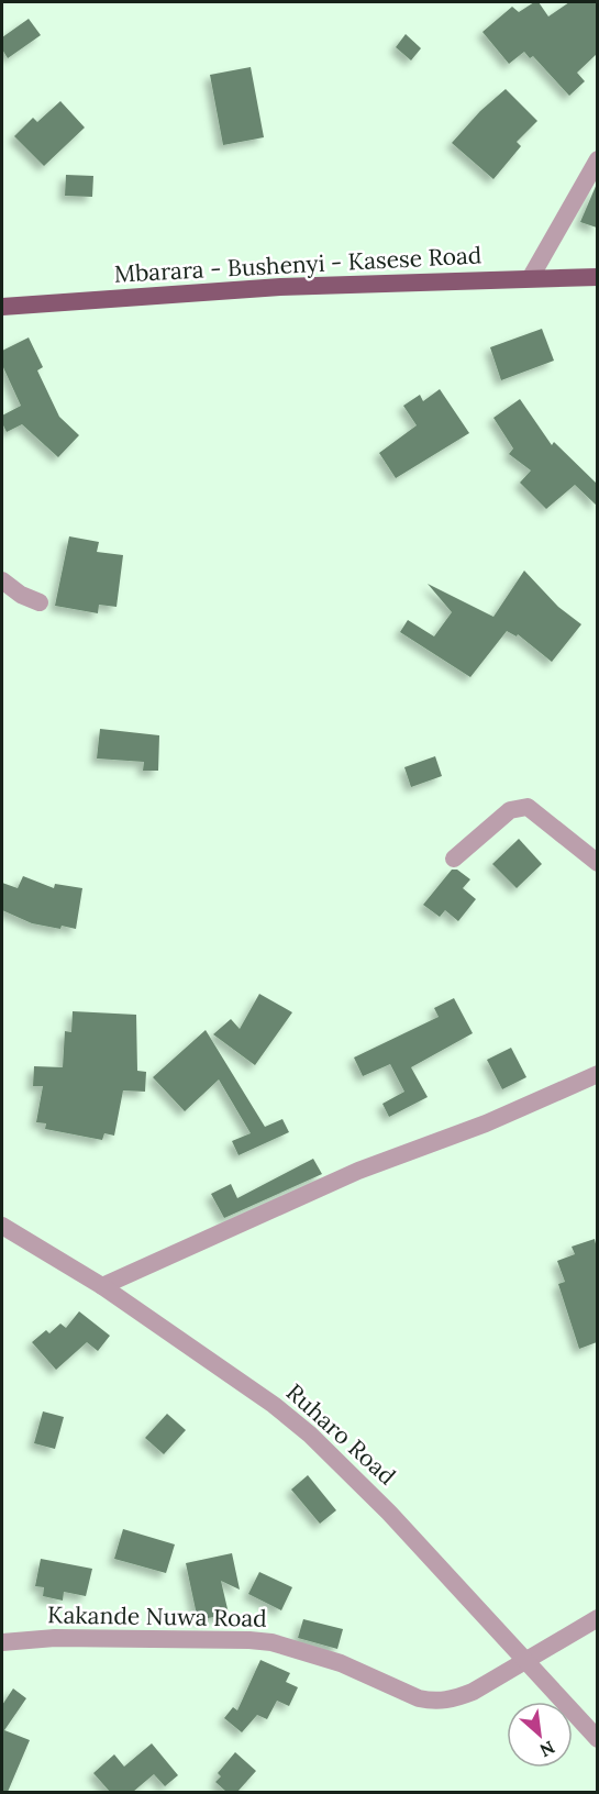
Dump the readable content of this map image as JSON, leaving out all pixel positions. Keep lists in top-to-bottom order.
{
  "streets": {
    "main road": ["Mbarara - Bushenyi - Kasese Road"],
    "street": ["Ruharo Road", "Kakande Nuwa Road"]
  },
  "crossings": [
    ["Ruharo Road", "Kakande Nuwa Road"]
  ],
  "north": "bottom right"
}
